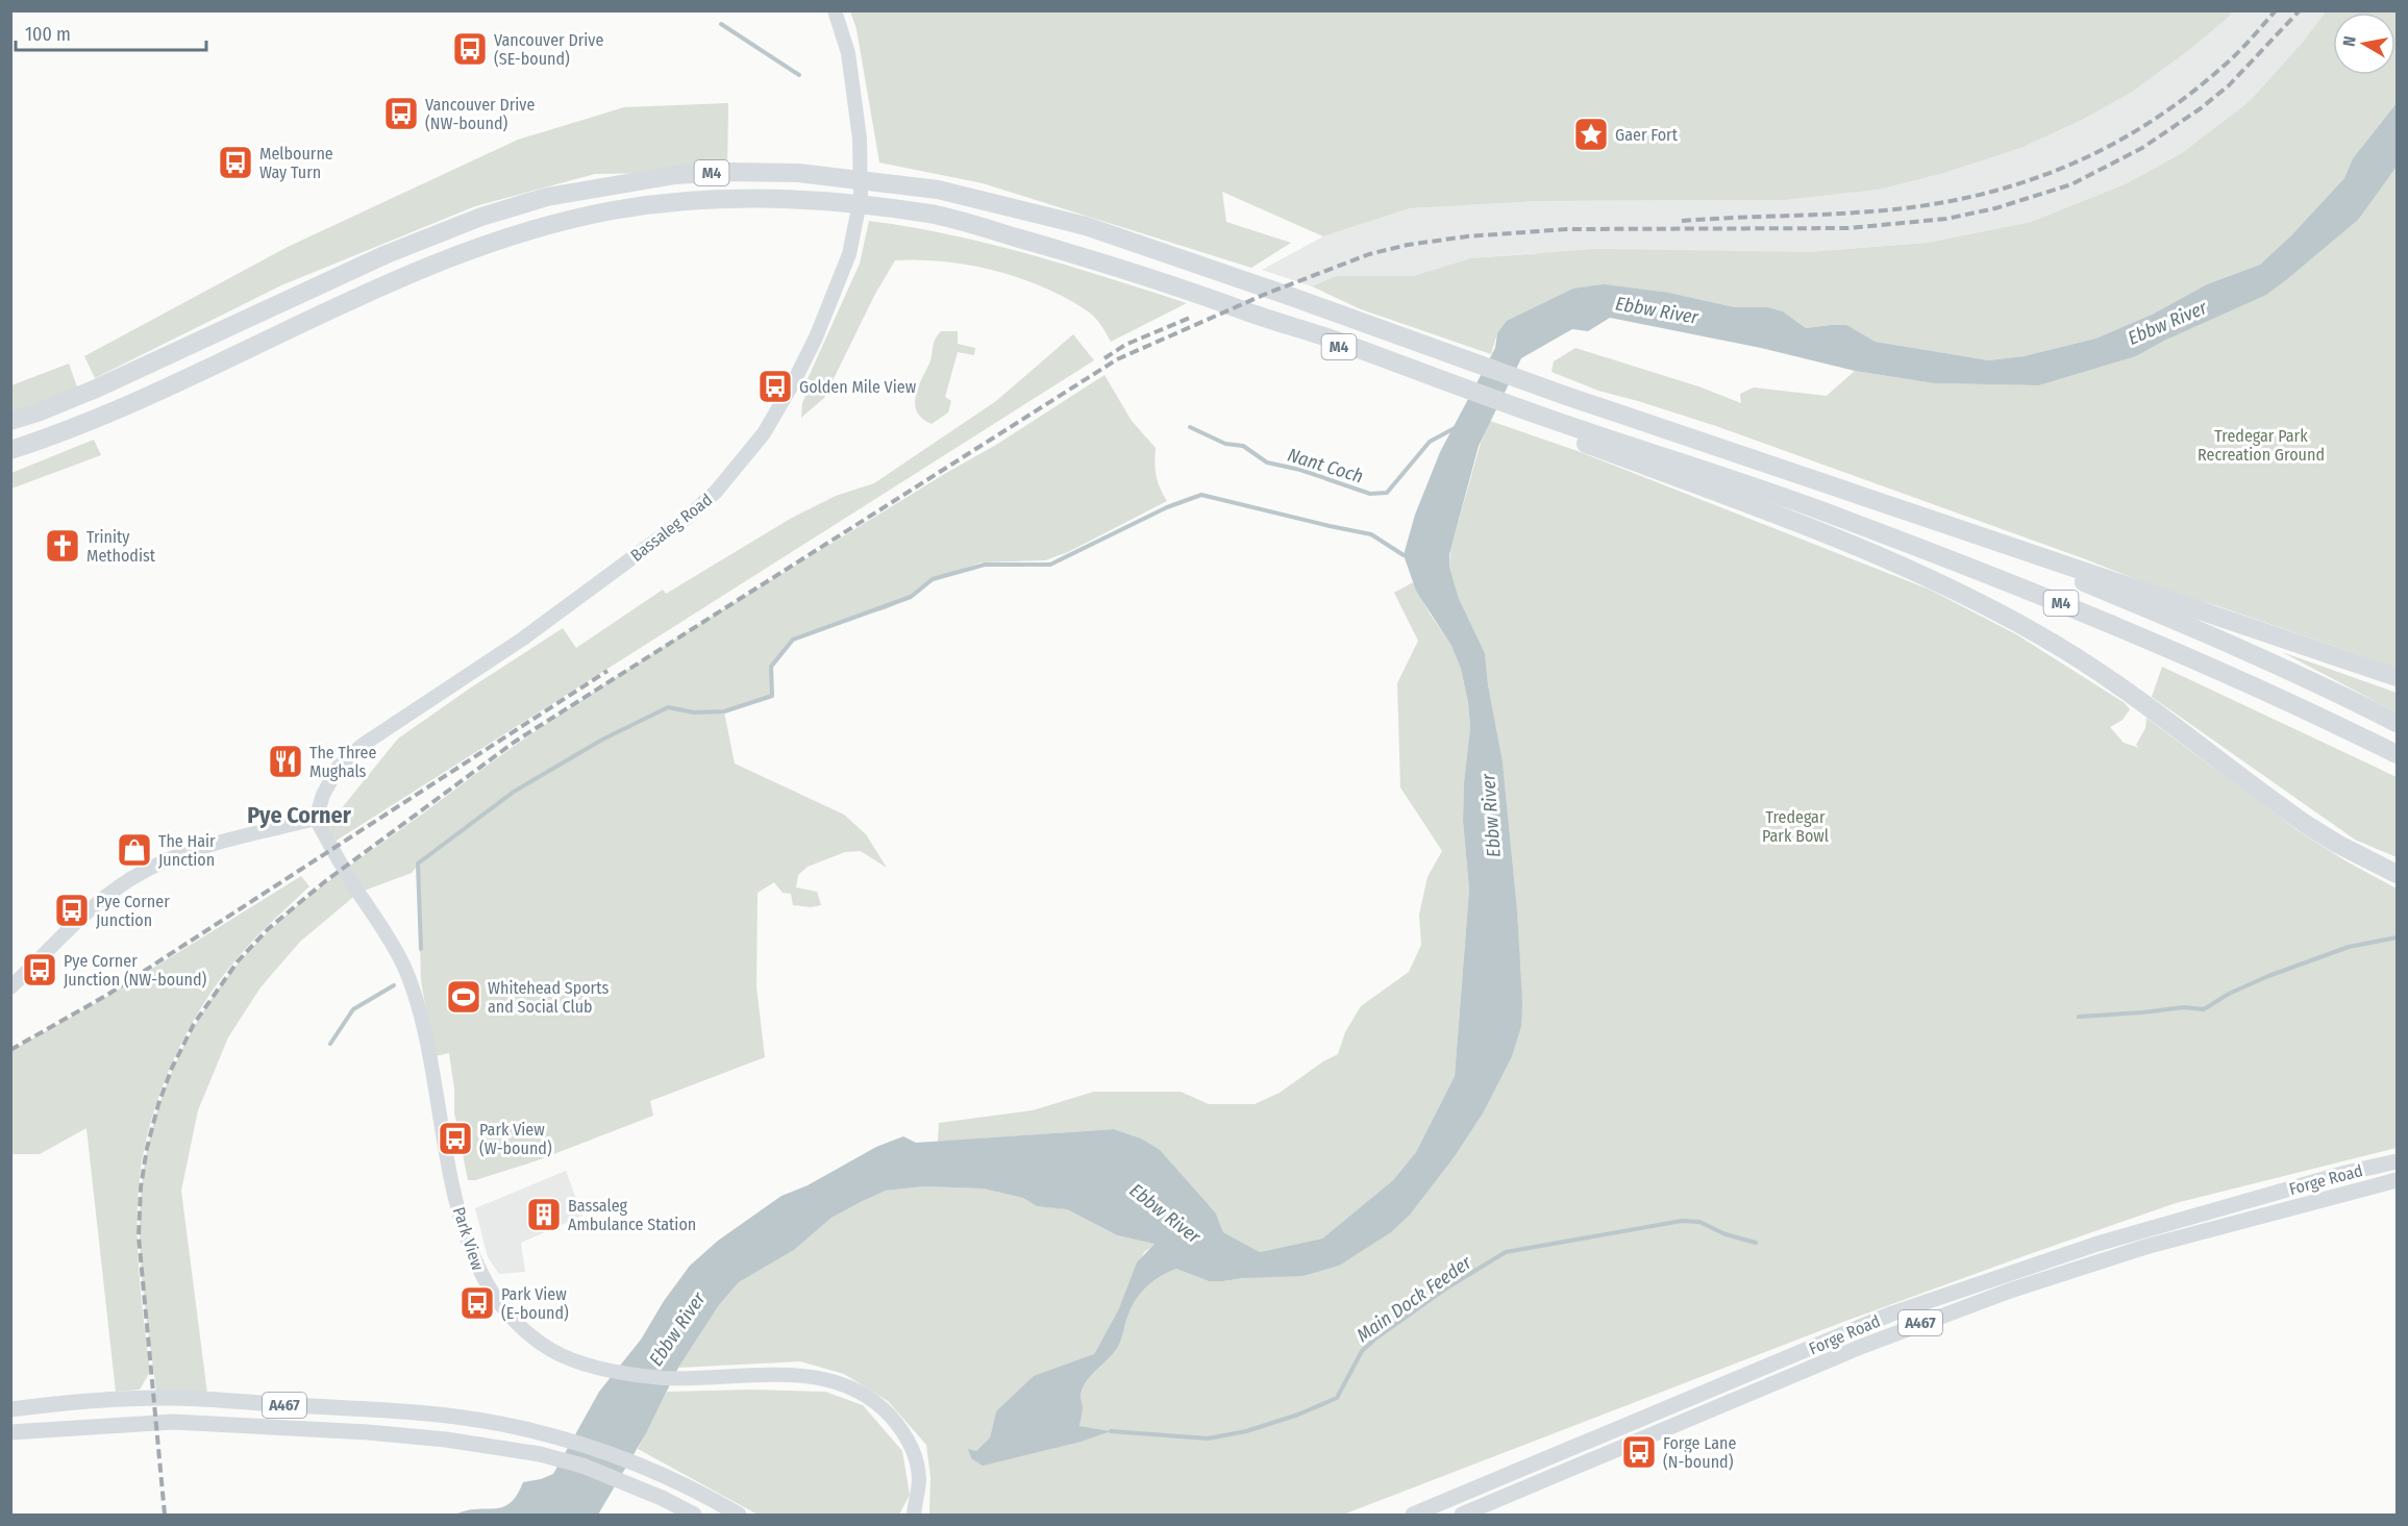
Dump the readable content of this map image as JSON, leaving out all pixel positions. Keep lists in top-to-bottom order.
{
  "streets": {
    "highway": ["M4"],
    "main road": ["Forge Road", "A467"],
    "street": ["Bassaleg Road", "Park View"]
  },
  "crossings": [
    ["Bassaleg Road", "Park View"]
  ],
  "districts": ["Pye Corner"],
  "water": ["Ebbw River", "Nant Coch", "Main Dock Feeder"],
  "parks": ["Tredegar Park Recreation Ground", "Tredegar Park Bowl"],
  "places": {
    "bus stop": [
      "Vancouver Drive (SE-bound)",
      "Vancouver Drive (NW-bound)",
      "Melbourne Way Turn",
      "Golden Mile View",
      "Pye Corner Junction",
      "Pye Corner Junction (NW-bound)",
      "Park View (W-bound)",
      "Park View (E-bound)",
      "Forge Lane (N-bound)"
    ],
    "place": ["Gaer Fort"],
    "church": ["Trinity Methodist"],
    "restaurant": ["The Three Mughals"],
    "shop": ["The Hair Junction"],
    "sports": ["Whitehead Sports and Social Club"],
    "building": ["Bassaleg Ambulance Station"]
  },
  "scale_bar": "100 m",
  "north": "left"
}
